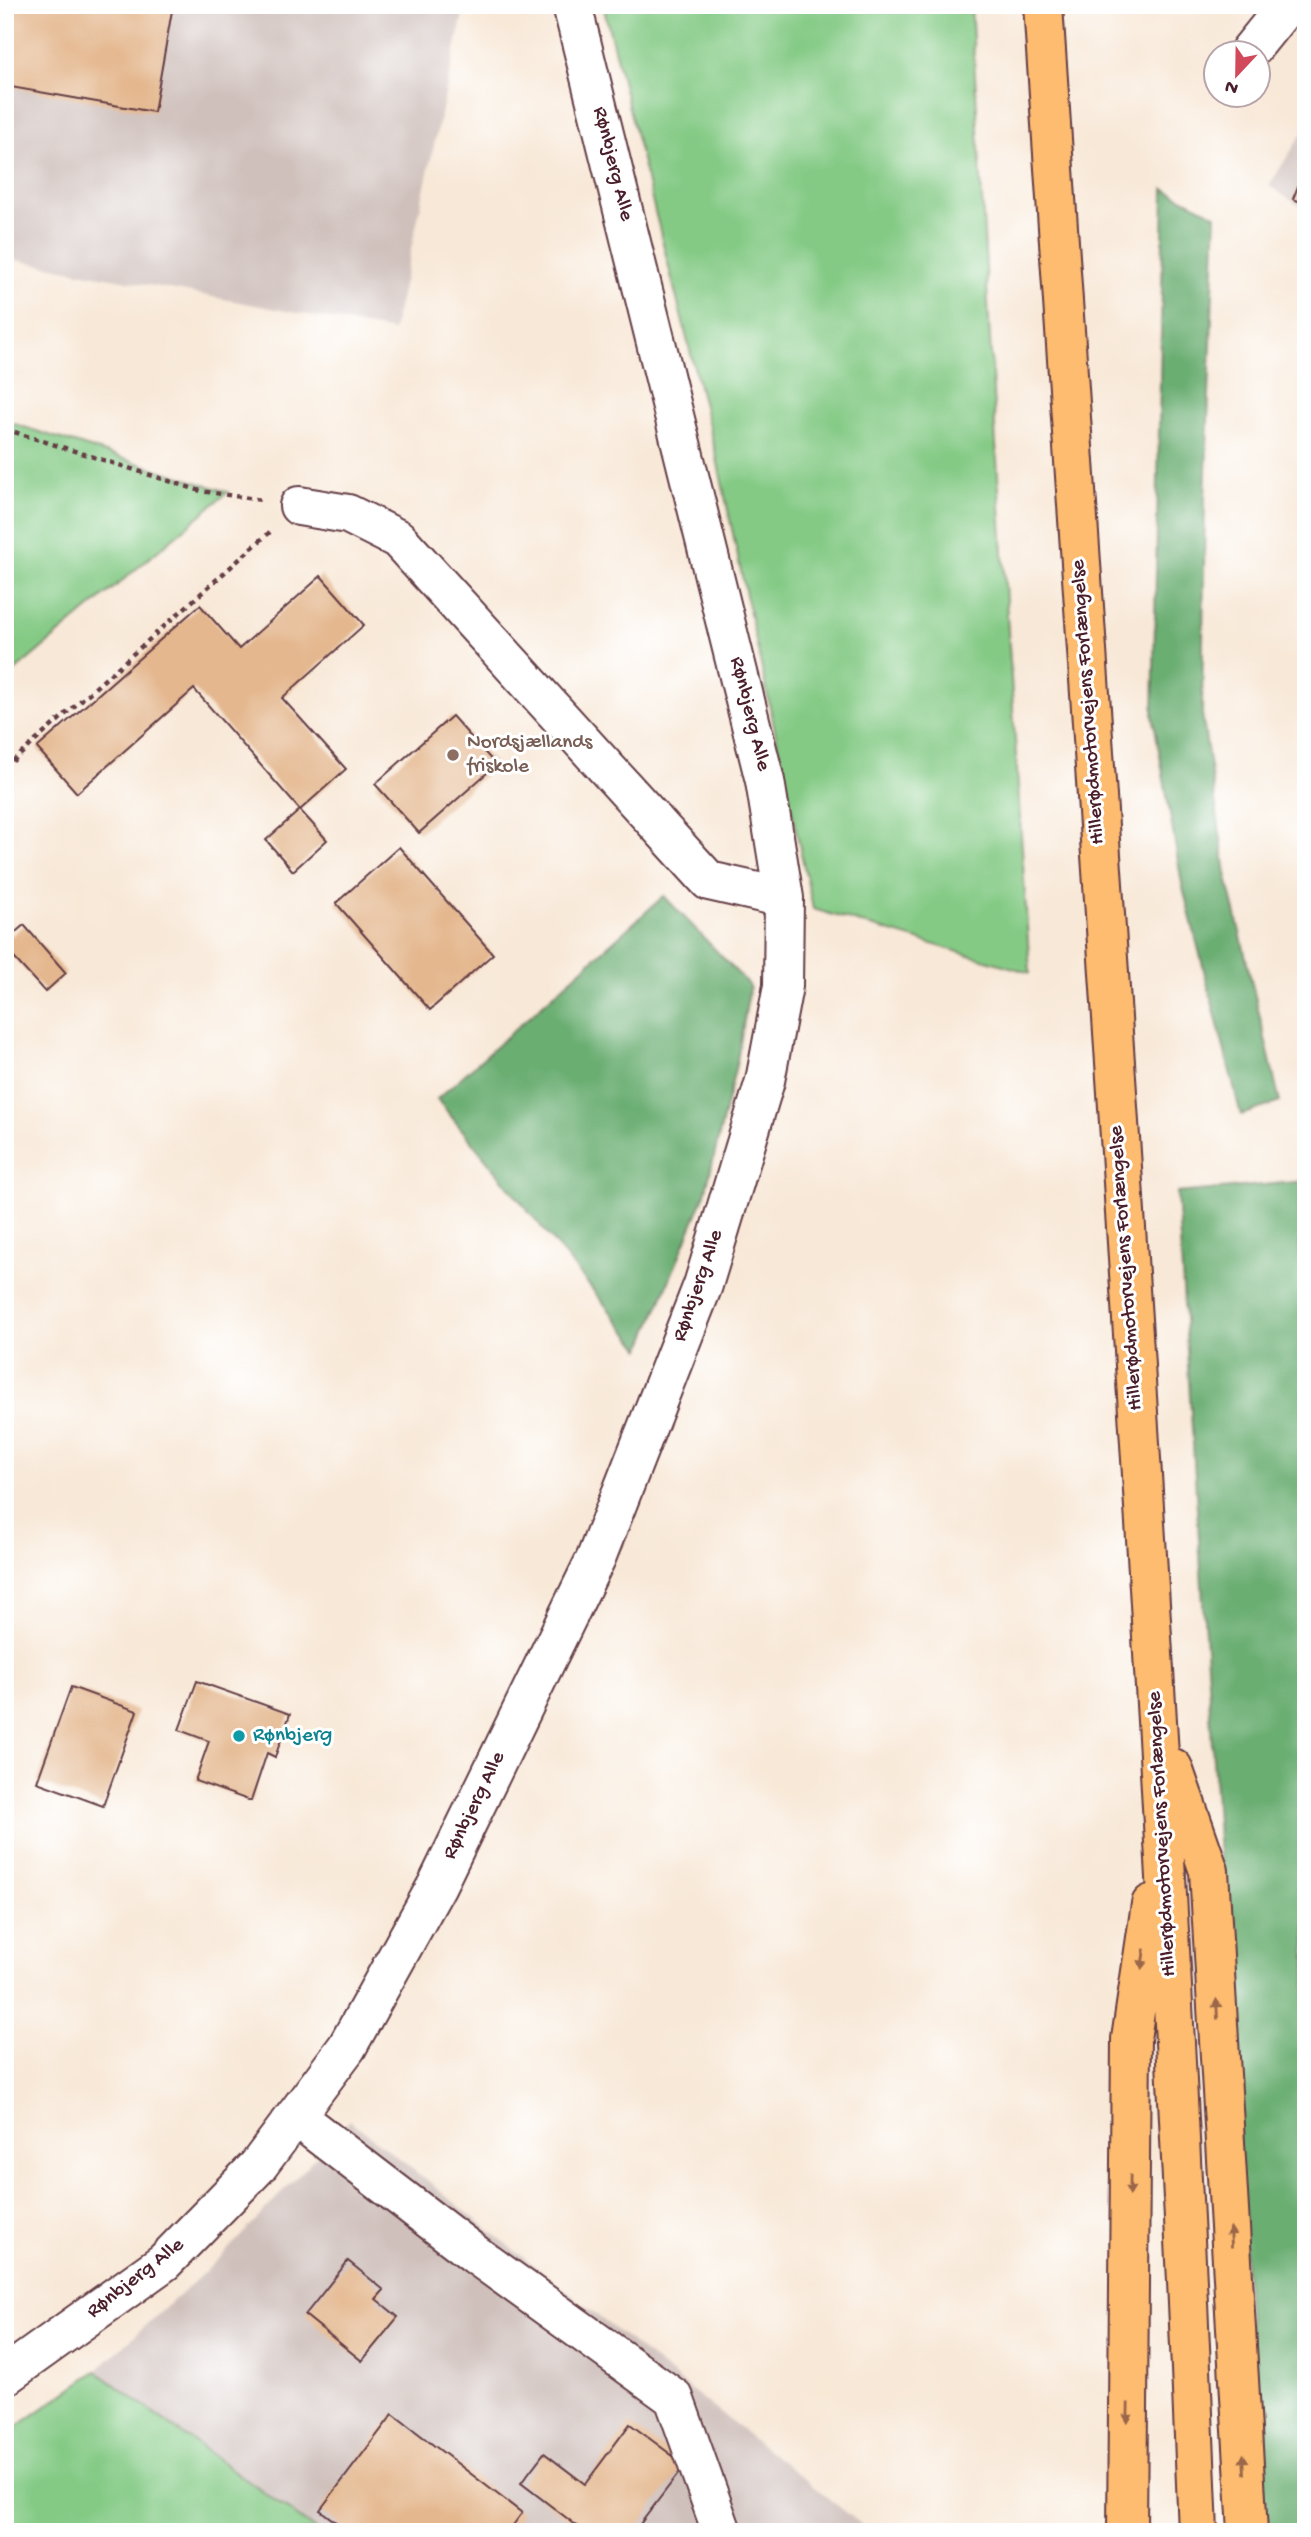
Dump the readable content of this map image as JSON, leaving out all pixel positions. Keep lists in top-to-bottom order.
{
  "streets": {
    "highway": ["Hillerødmotorvejens Forlængelse"],
    "street": ["Rønbjerg Alle"]
  },
  "places": ["Nordsjællands friskole", "Rønbjerg"],
  "north": "bottom"
}
